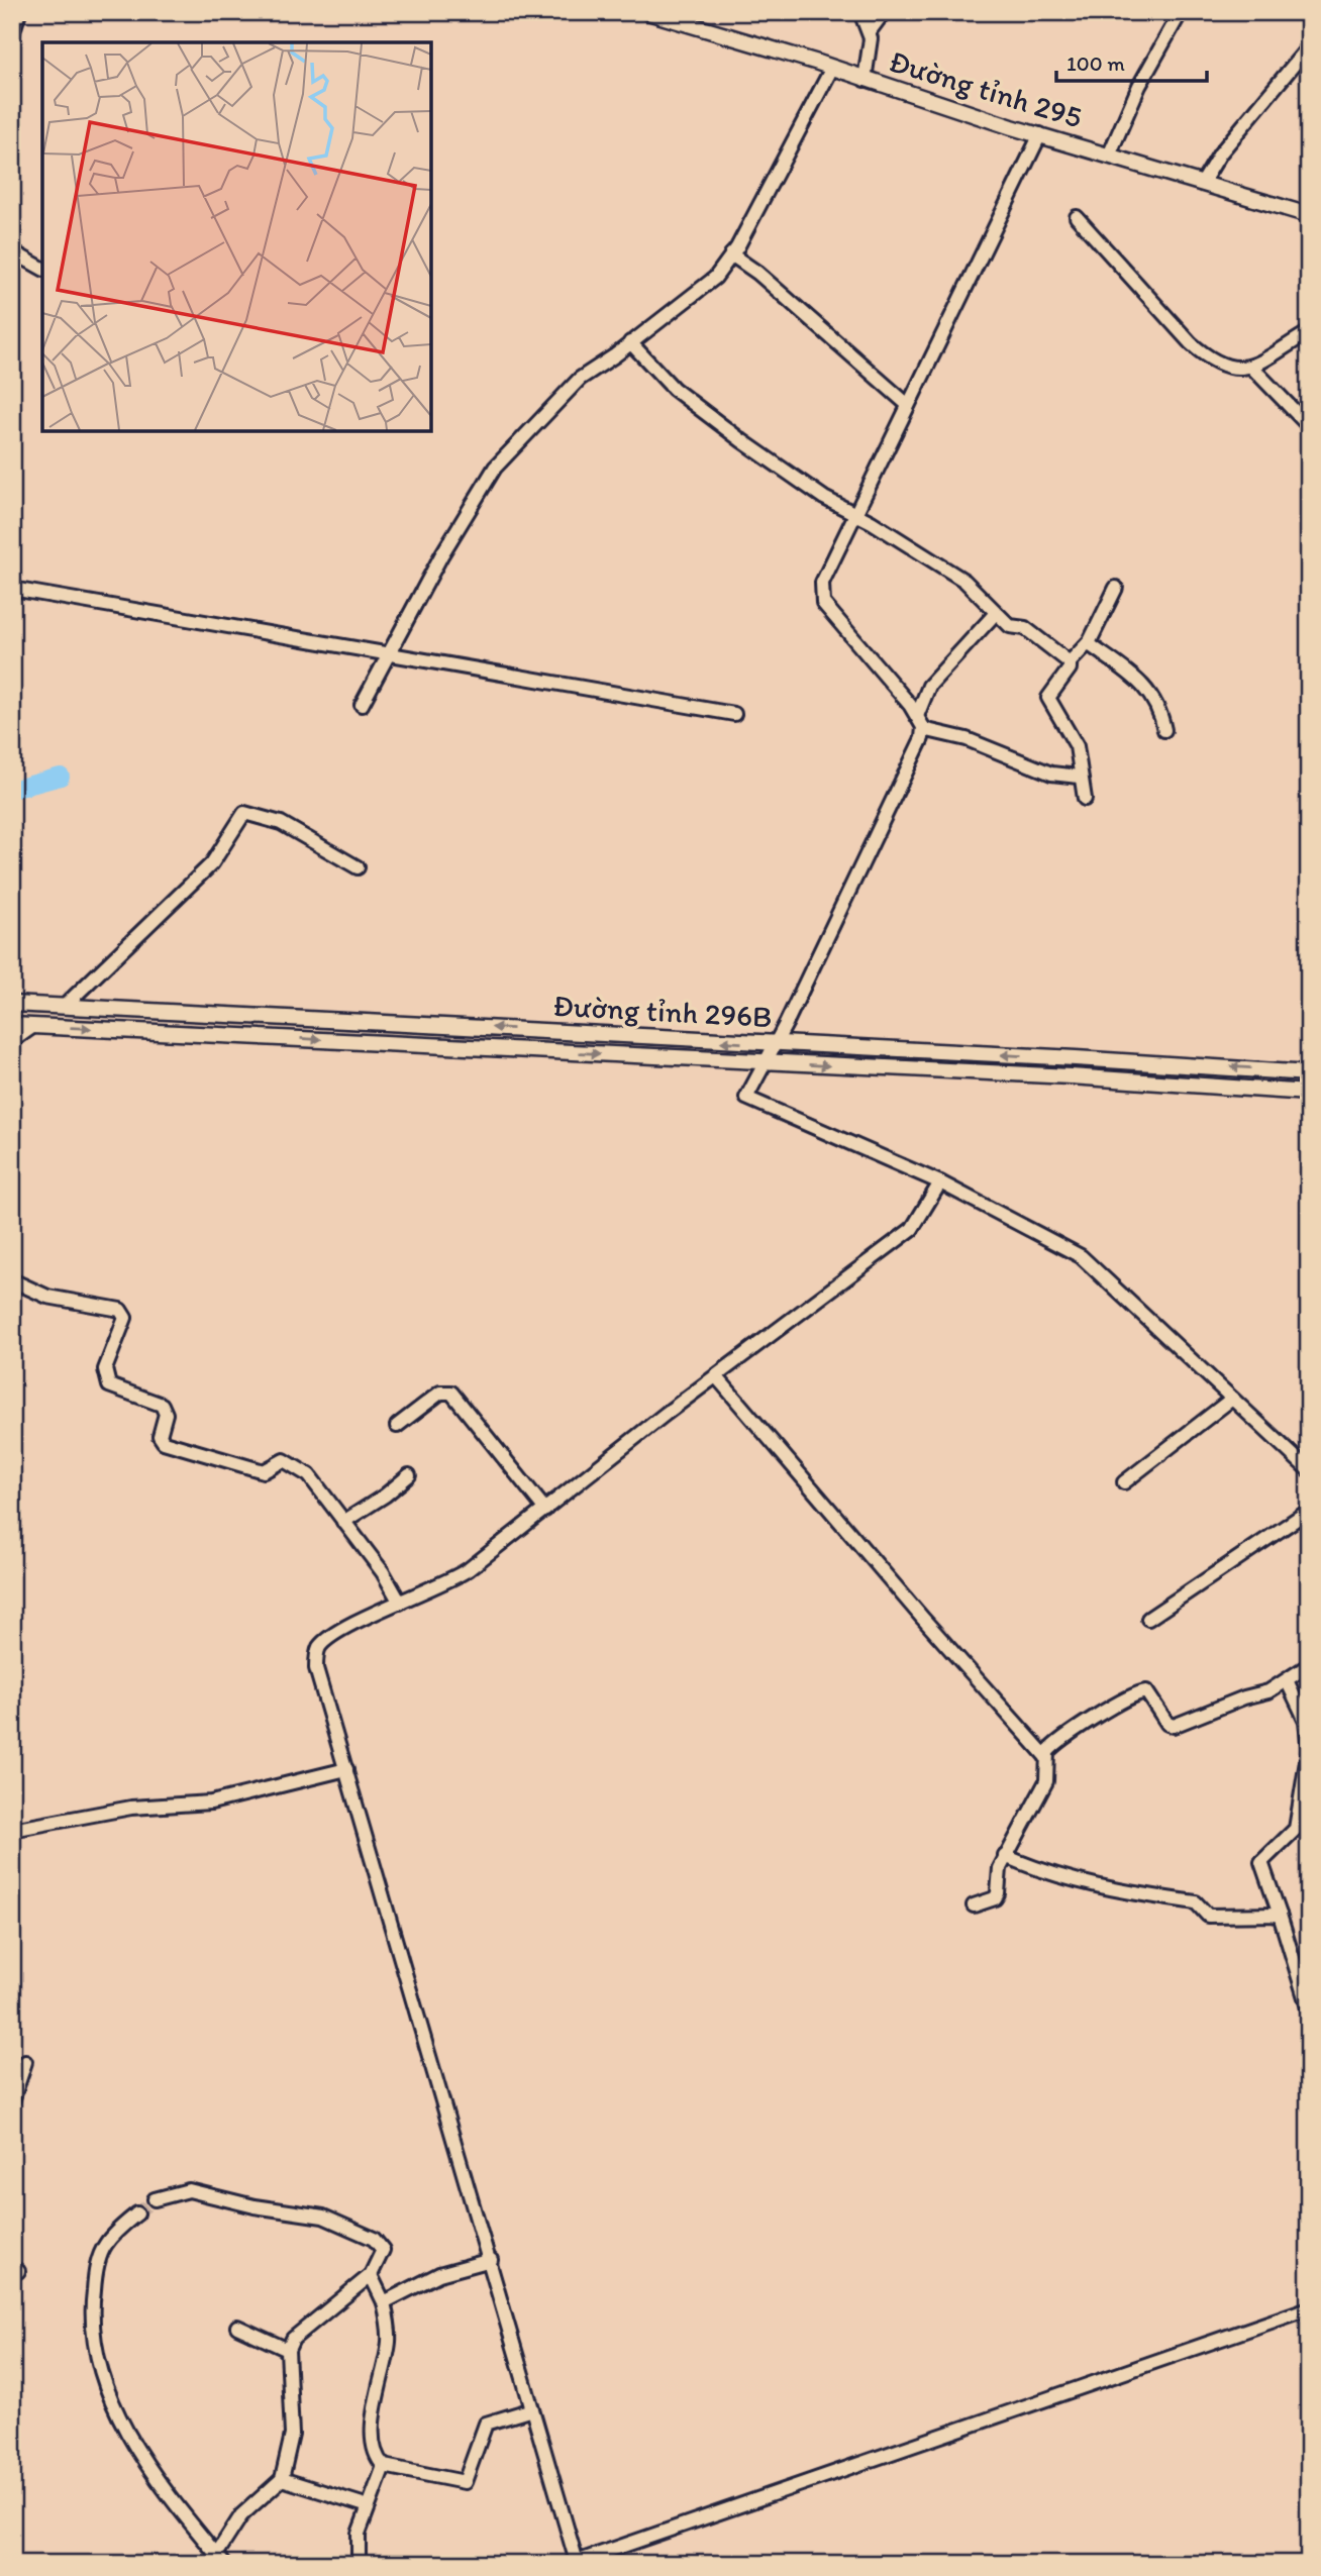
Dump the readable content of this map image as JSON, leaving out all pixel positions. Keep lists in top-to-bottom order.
{
  "streets": {
    "main road": ["Đường tỉnh 295", "Đường tỉnh 296B"]
  },
  "scale_bar": "100 m"
}
